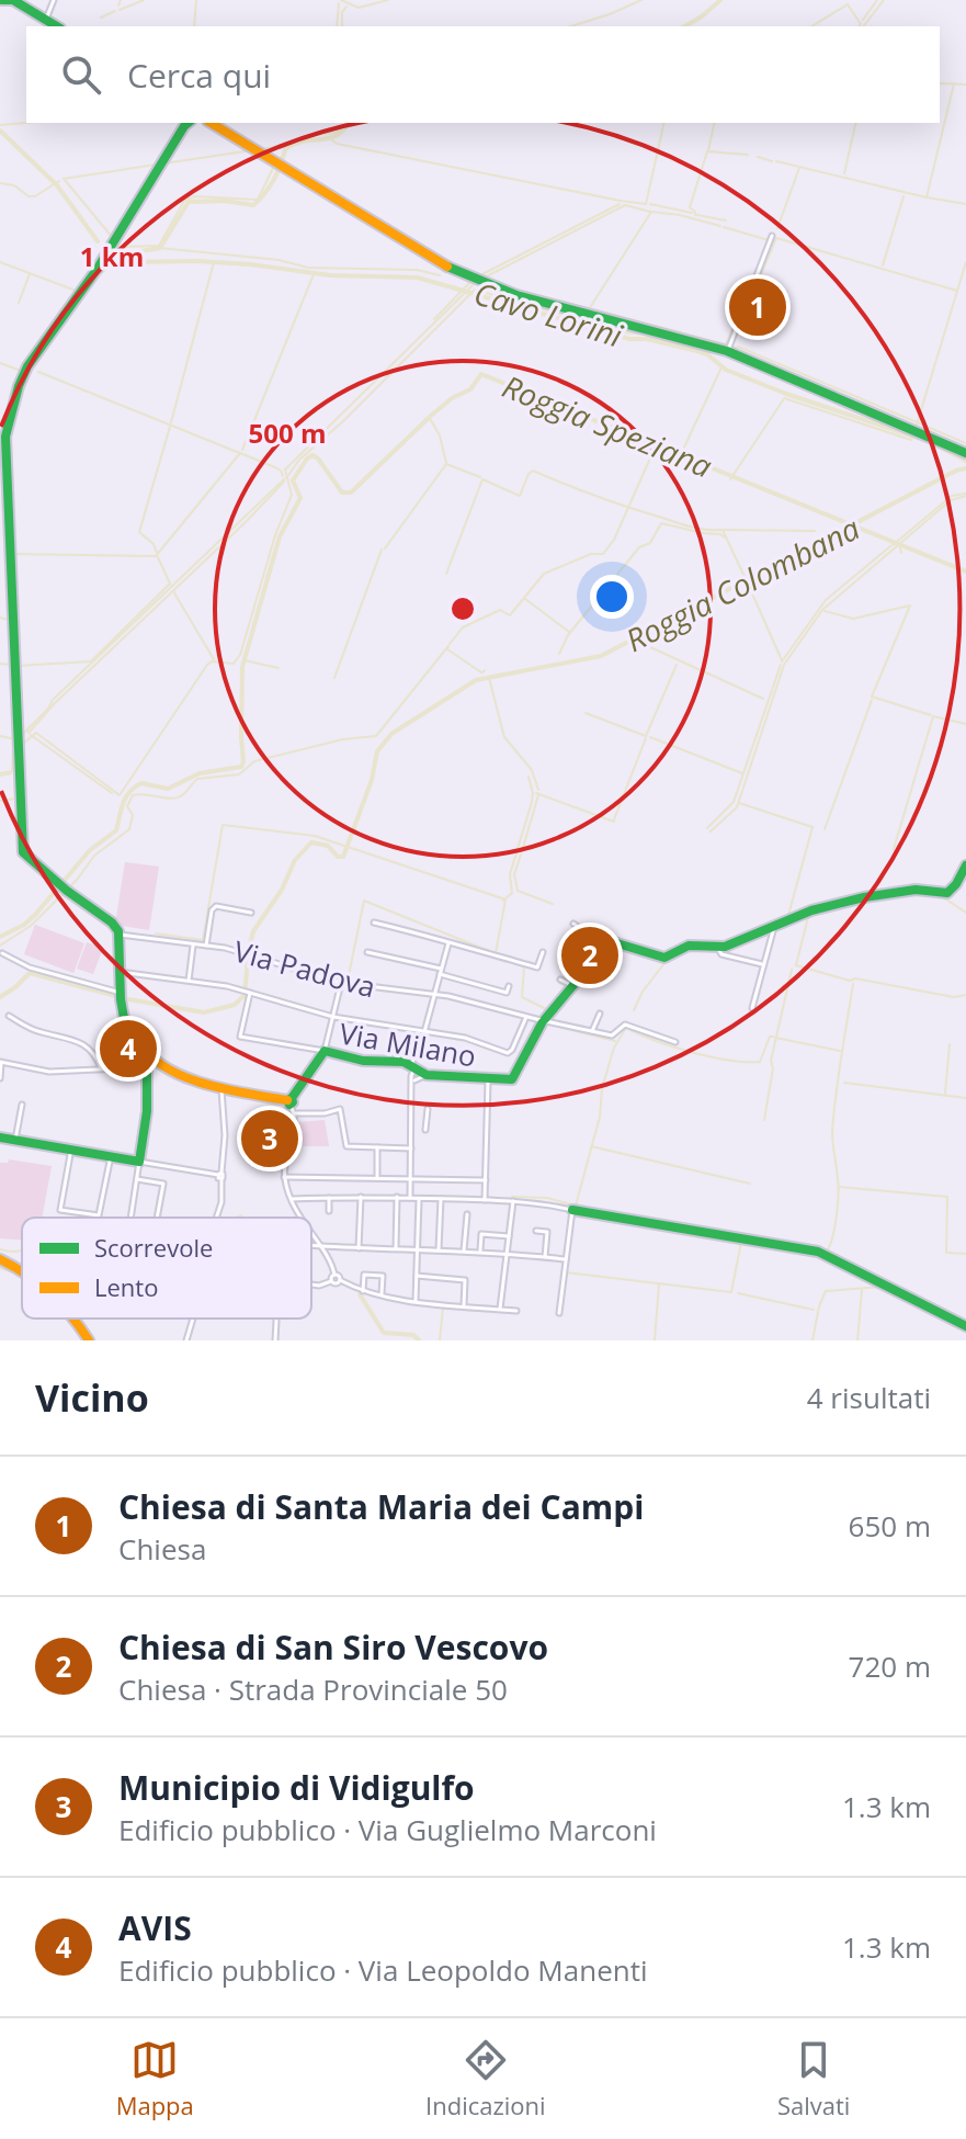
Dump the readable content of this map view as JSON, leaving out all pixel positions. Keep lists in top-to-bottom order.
{
  "streets": {
    "street": ["Via Padova", "Via Milano"]
  },
  "water": ["Cavo Lorini", "Roggia Speziana", "Roggia Colombana"],
  "legend": ["Scorrevole", "Lento"],
  "page": {
    "search": "Cerca qui",
    "pins": [
      "1",
      "2",
      "4",
      "3"
    ],
    "heading": ["Vicino", "4 risultati"],
    "list": [
      {
        "mark": "1",
        "name": "Chiesa di Santa Maria dei Campi",
        "note": "Chiesa",
        "value": "650 m"
      },
      {
        "mark": "2",
        "name": "Chiesa di San Siro Vescovo",
        "note": "Chiesa · Strada Provinciale 50",
        "value": "720 m"
      },
      {
        "mark": "3",
        "name": "Municipio di Vidigulfo",
        "note": "Edificio pubblico · Via Guglielmo Marconi",
        "value": "1.3 km"
      },
      {
        "mark": "4",
        "name": "AVIS",
        "note": "Edificio pubblico · Via Leopoldo Manenti",
        "value": "1.3 km"
      }
    ],
    "nav": ["Mappa", "Indicazioni", "Salvati"]
  },
  "rings": ["1 km", "500 m"]
}
